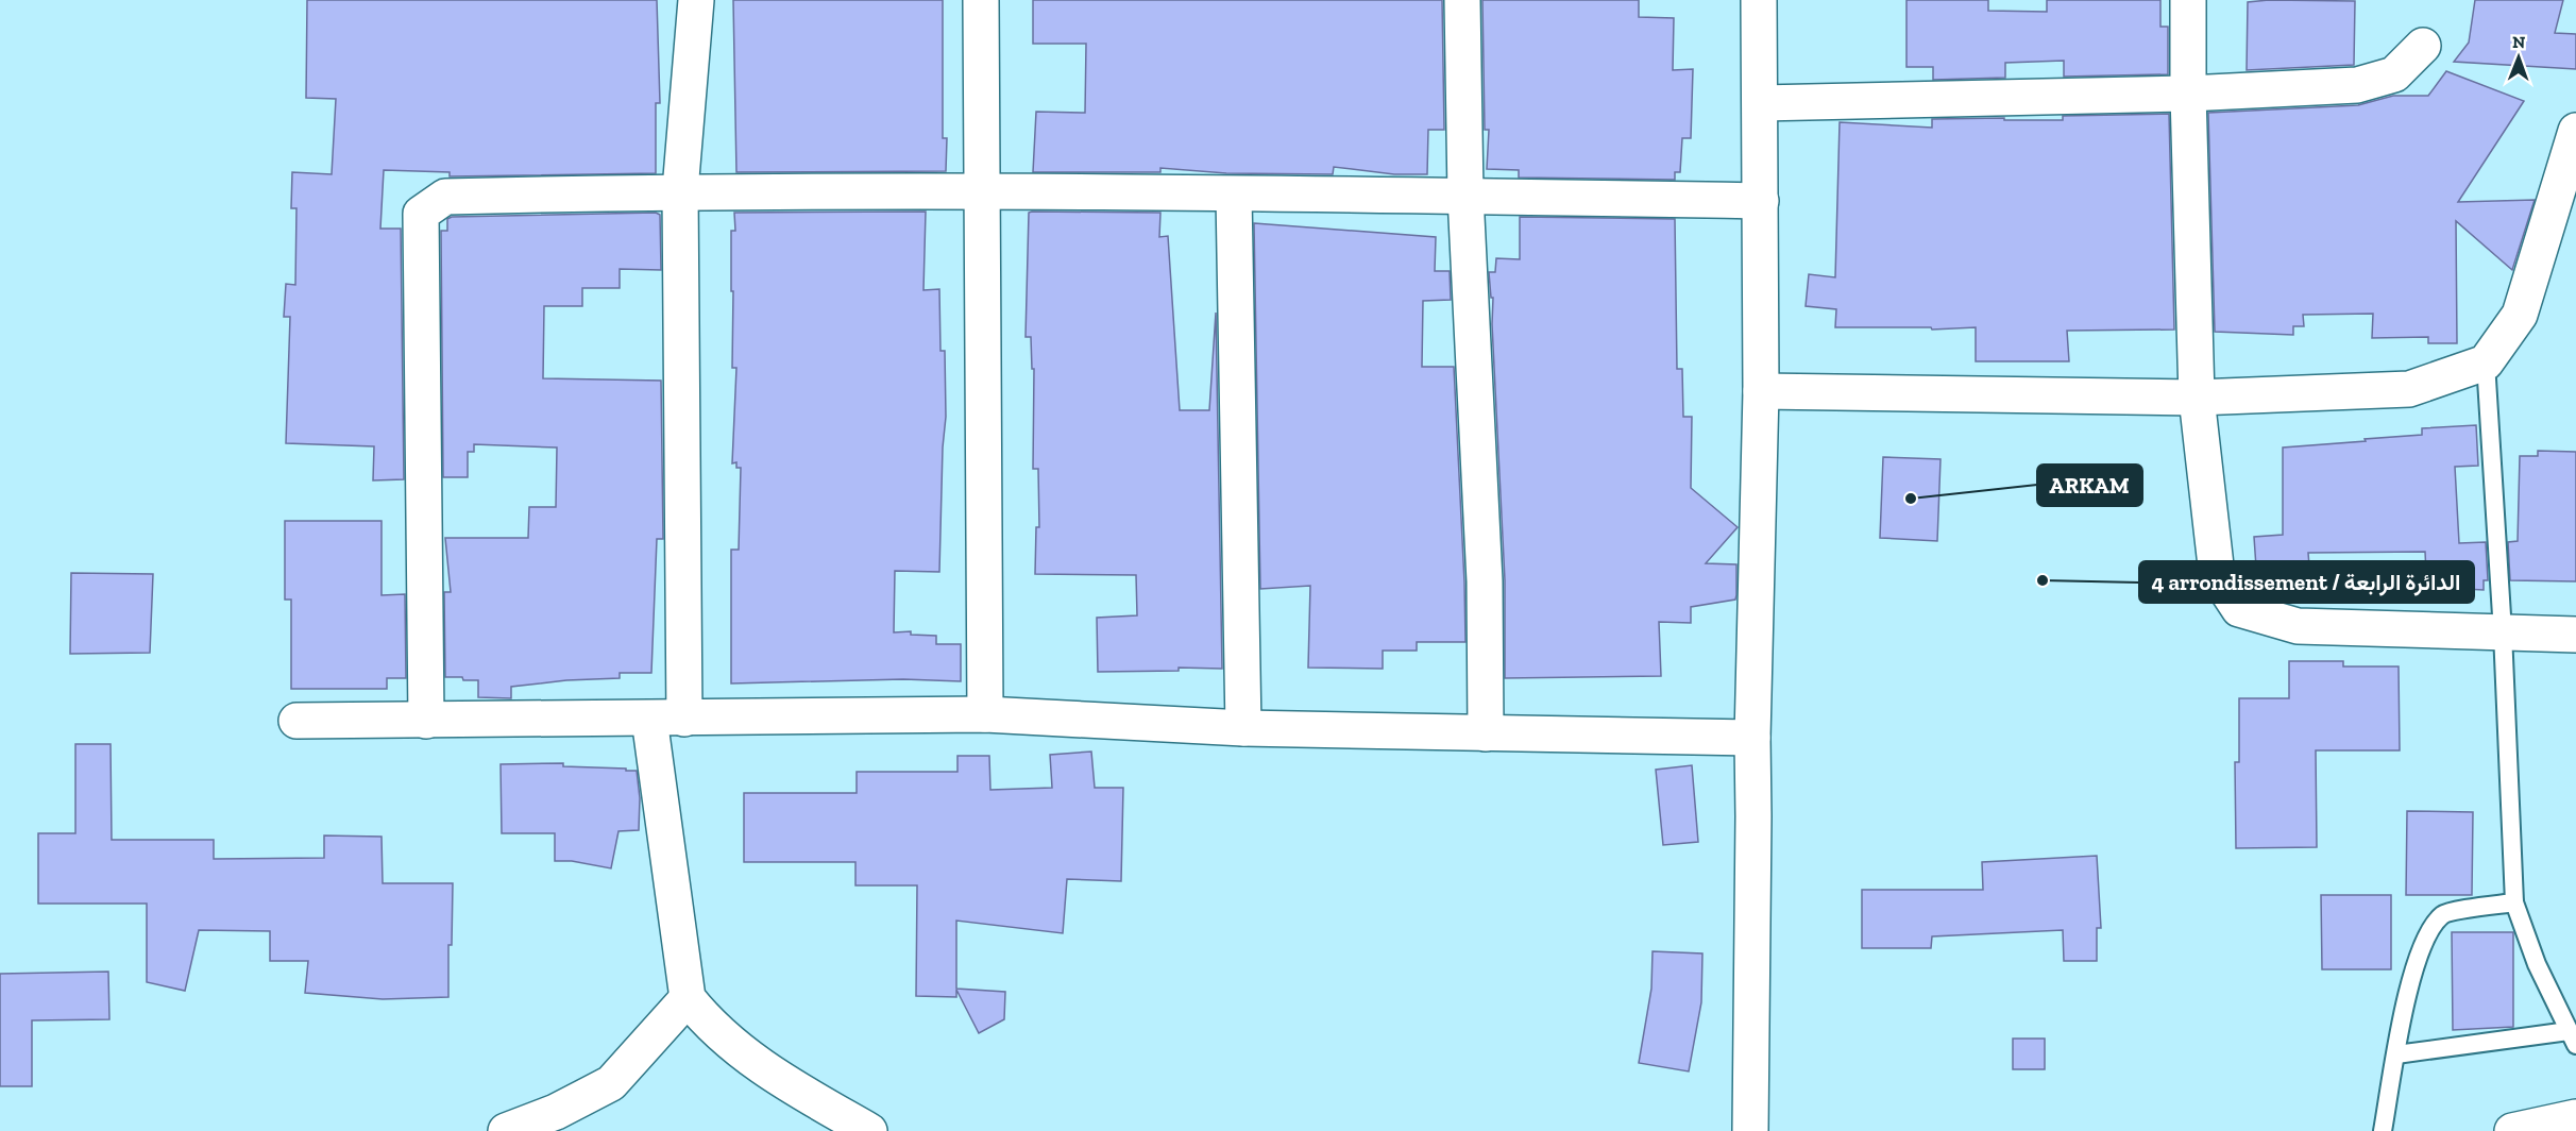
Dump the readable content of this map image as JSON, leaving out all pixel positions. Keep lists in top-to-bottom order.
{
  "places": ["ARKAM", "4 arrondissement / الدائرة الرابعة"],
  "north": "top"
}
